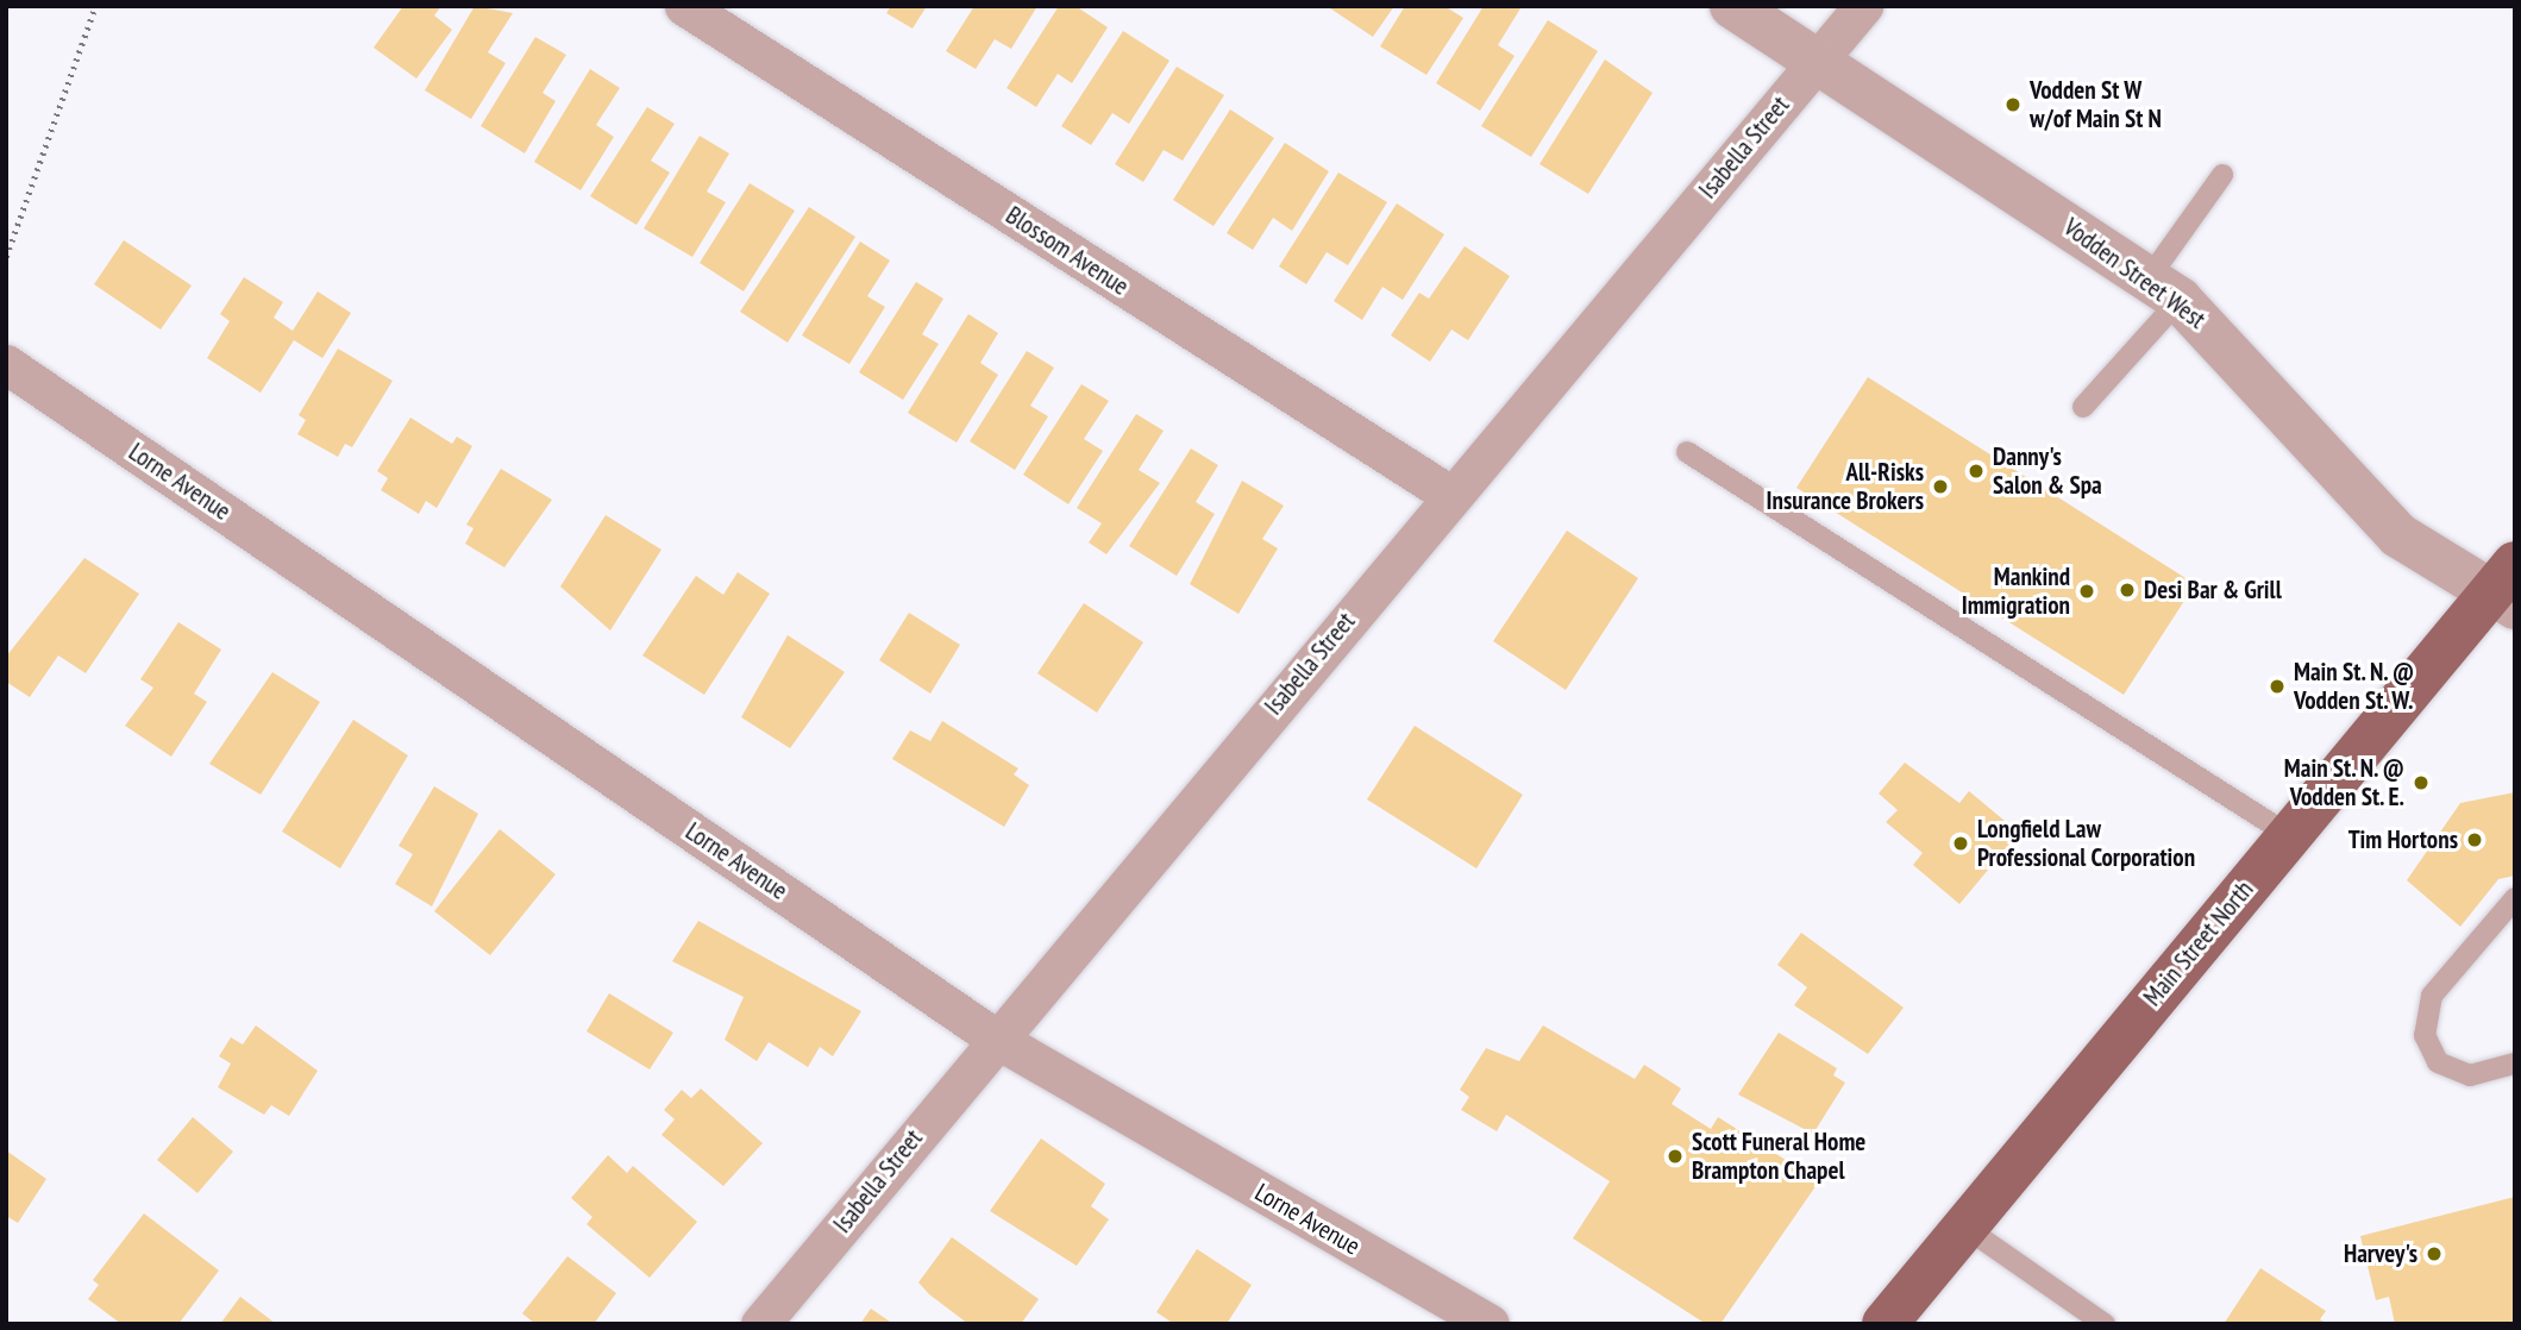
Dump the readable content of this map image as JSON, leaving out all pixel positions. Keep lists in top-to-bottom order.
{
  "streets": {
    "main road": ["Main Street North"],
    "street": [
      "Isabella Street",
      "Blossom Avenue",
      "Vodden Street West",
      "Lorne Avenue"
    ]
  },
  "crossings": [
    ["Isabella Street", "Blossom Avenue"],
    ["Isabella Street", "Vodden Street West"],
    ["Isabella Street", "Lorne Avenue"],
    ["Vodden Street West", "Main Street North"]
  ],
  "places": [
    "Vodden St W w/of Main St N",
    "Danny's Salon & Spa",
    "All-Risks Insurance Brokers",
    "Desi Bar & Grill",
    "Mankind Immigration",
    "Main St. N. @ Vodden St. W.",
    "Main St. N. @ Vodden St. E.",
    "Tim Hortons",
    "Longfield Law Professional Corporation",
    "Scott Funeral Home Brampton Chapel",
    "Harvey's"
  ]
}
